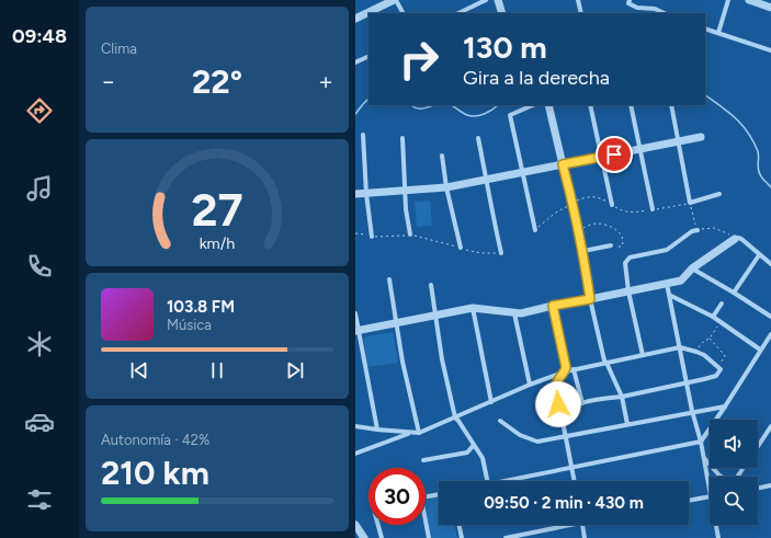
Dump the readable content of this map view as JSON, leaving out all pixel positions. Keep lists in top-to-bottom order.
{
  "page": {
    "tabs": "09:48",
    "tile": [
      "Clima",
      ["Autonomía · 42%", "210 km"]
    ],
    "turn": ["130 m", "Gira a la derecha"],
    "heat": ["−", "22°", "+"],
    "song": ["103.8 FM", "Música"],
    "limit": "30",
    "trip": "09:50 · 2 min · 430 m",
    "gauge": ["27", "km/h"]
  }
}
